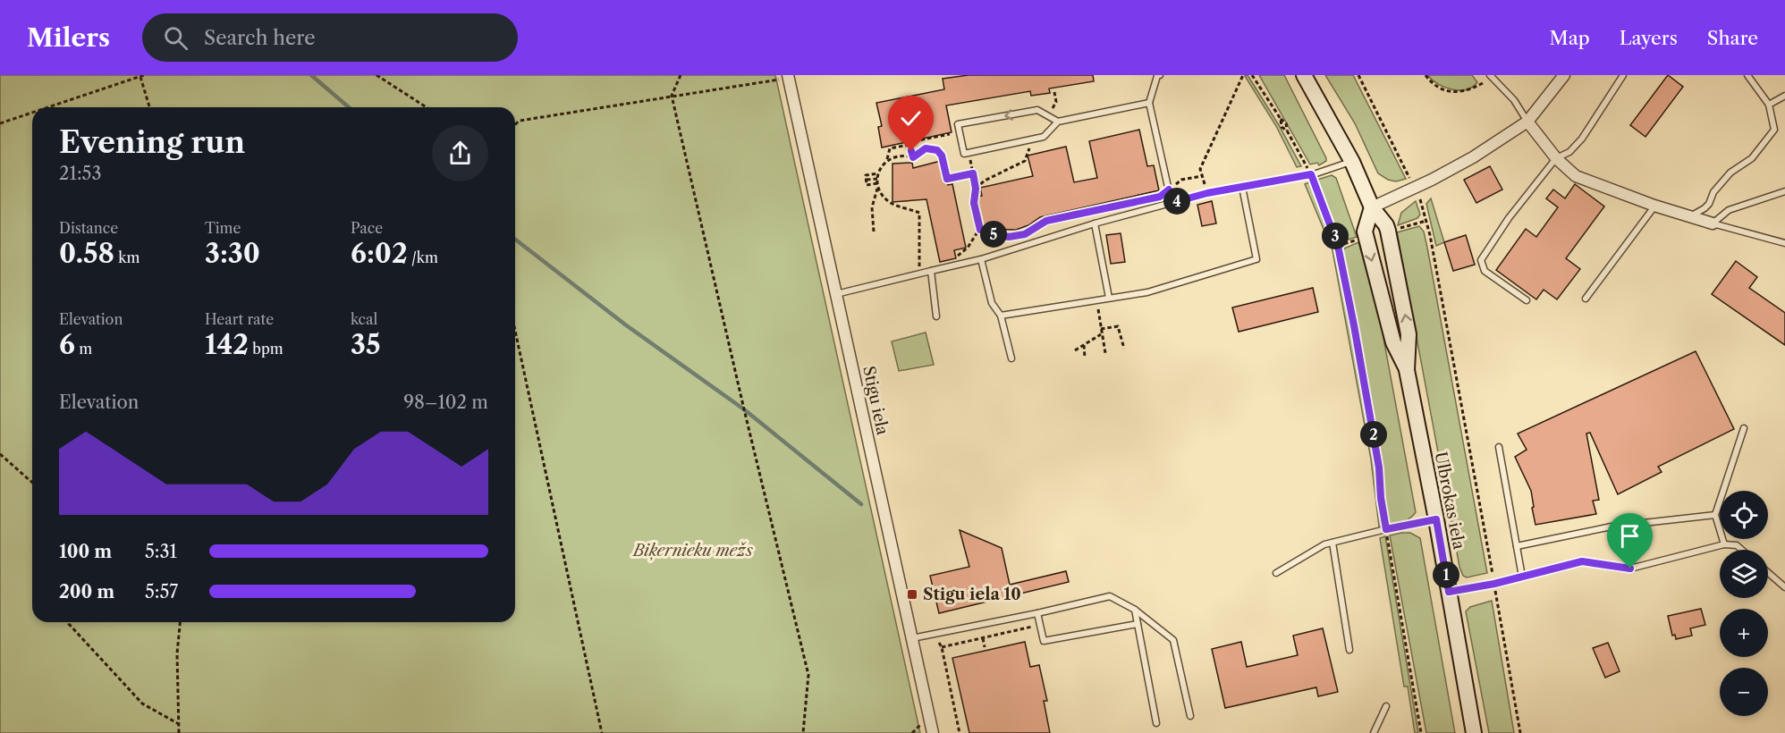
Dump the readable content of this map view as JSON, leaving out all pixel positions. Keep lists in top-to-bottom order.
{
  "streets": {
    "main road": ["Ulbrokas iela"],
    "street": ["Stigu iela"]
  },
  "parks": ["Biķernieku mežs"],
  "places": {
    "transit": ["Stigu iela 10"]
  },
  "page": {
    "header": "Milers",
    "search": "Search here",
    "nav": ["Map", "Layers", "Share"],
    "heading": ["Evening run", "21:53"],
    "pins": [
      "4",
      "5",
      "3",
      "2",
      "1"
    ],
    "stats": [
      ["Distance", "0.58 km"],
      ["Time", "3:30"],
      ["Pace", "6:02 /km"],
      ["Elevation", "6 m"],
      ["Heart rate", "142 bpm"],
      ["kcal", "35"]
    ],
    "chart": ["Elevation", "98–102 m"],
    "map_buttons": ["+", "−"],
    "list": [
      {
        "name": "100 m",
        "note": "5:31"
      },
      {
        "name": "200 m",
        "note": "5:57"
      }
    ]
  }
}
